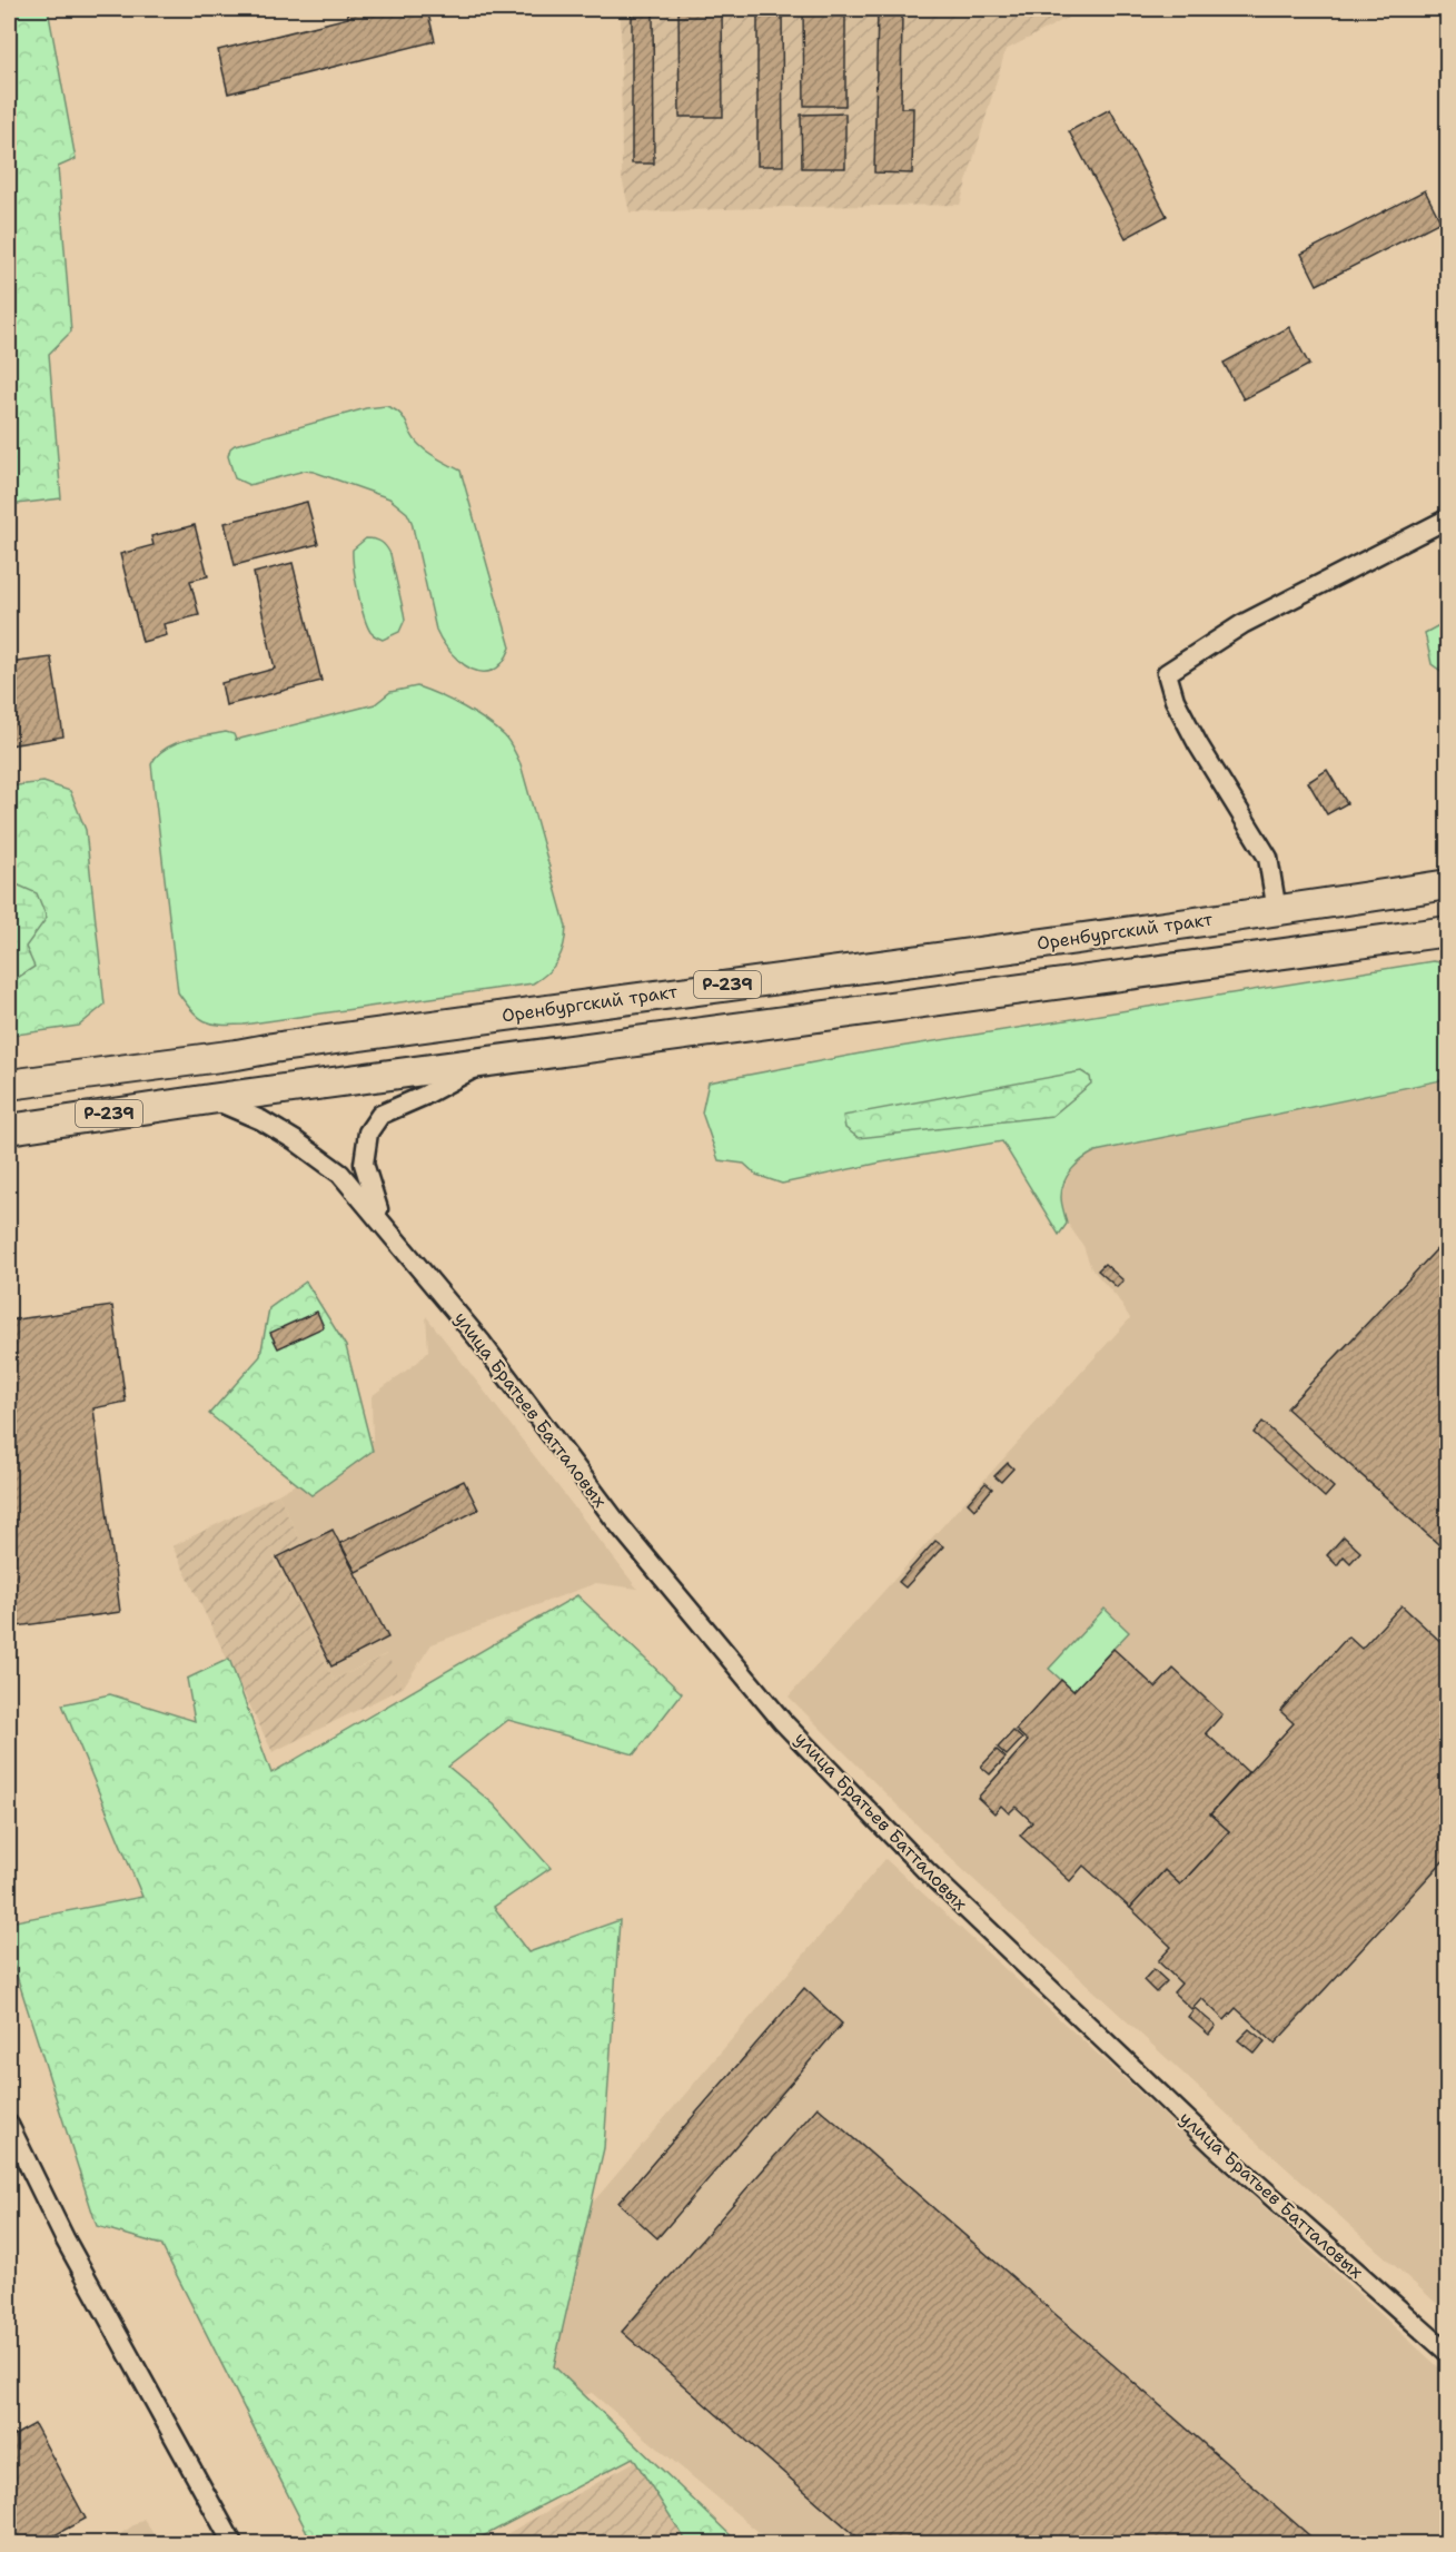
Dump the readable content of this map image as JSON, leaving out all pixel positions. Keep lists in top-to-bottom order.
{
  "streets": {
    "main road": ["Оренбургский тракт", "Р-239"],
    "street": ["улица Братьев Батталовых"]
  },
  "crossings": [
    ["Р-239", "улица Братьев Батталовых"]
  ]
}
